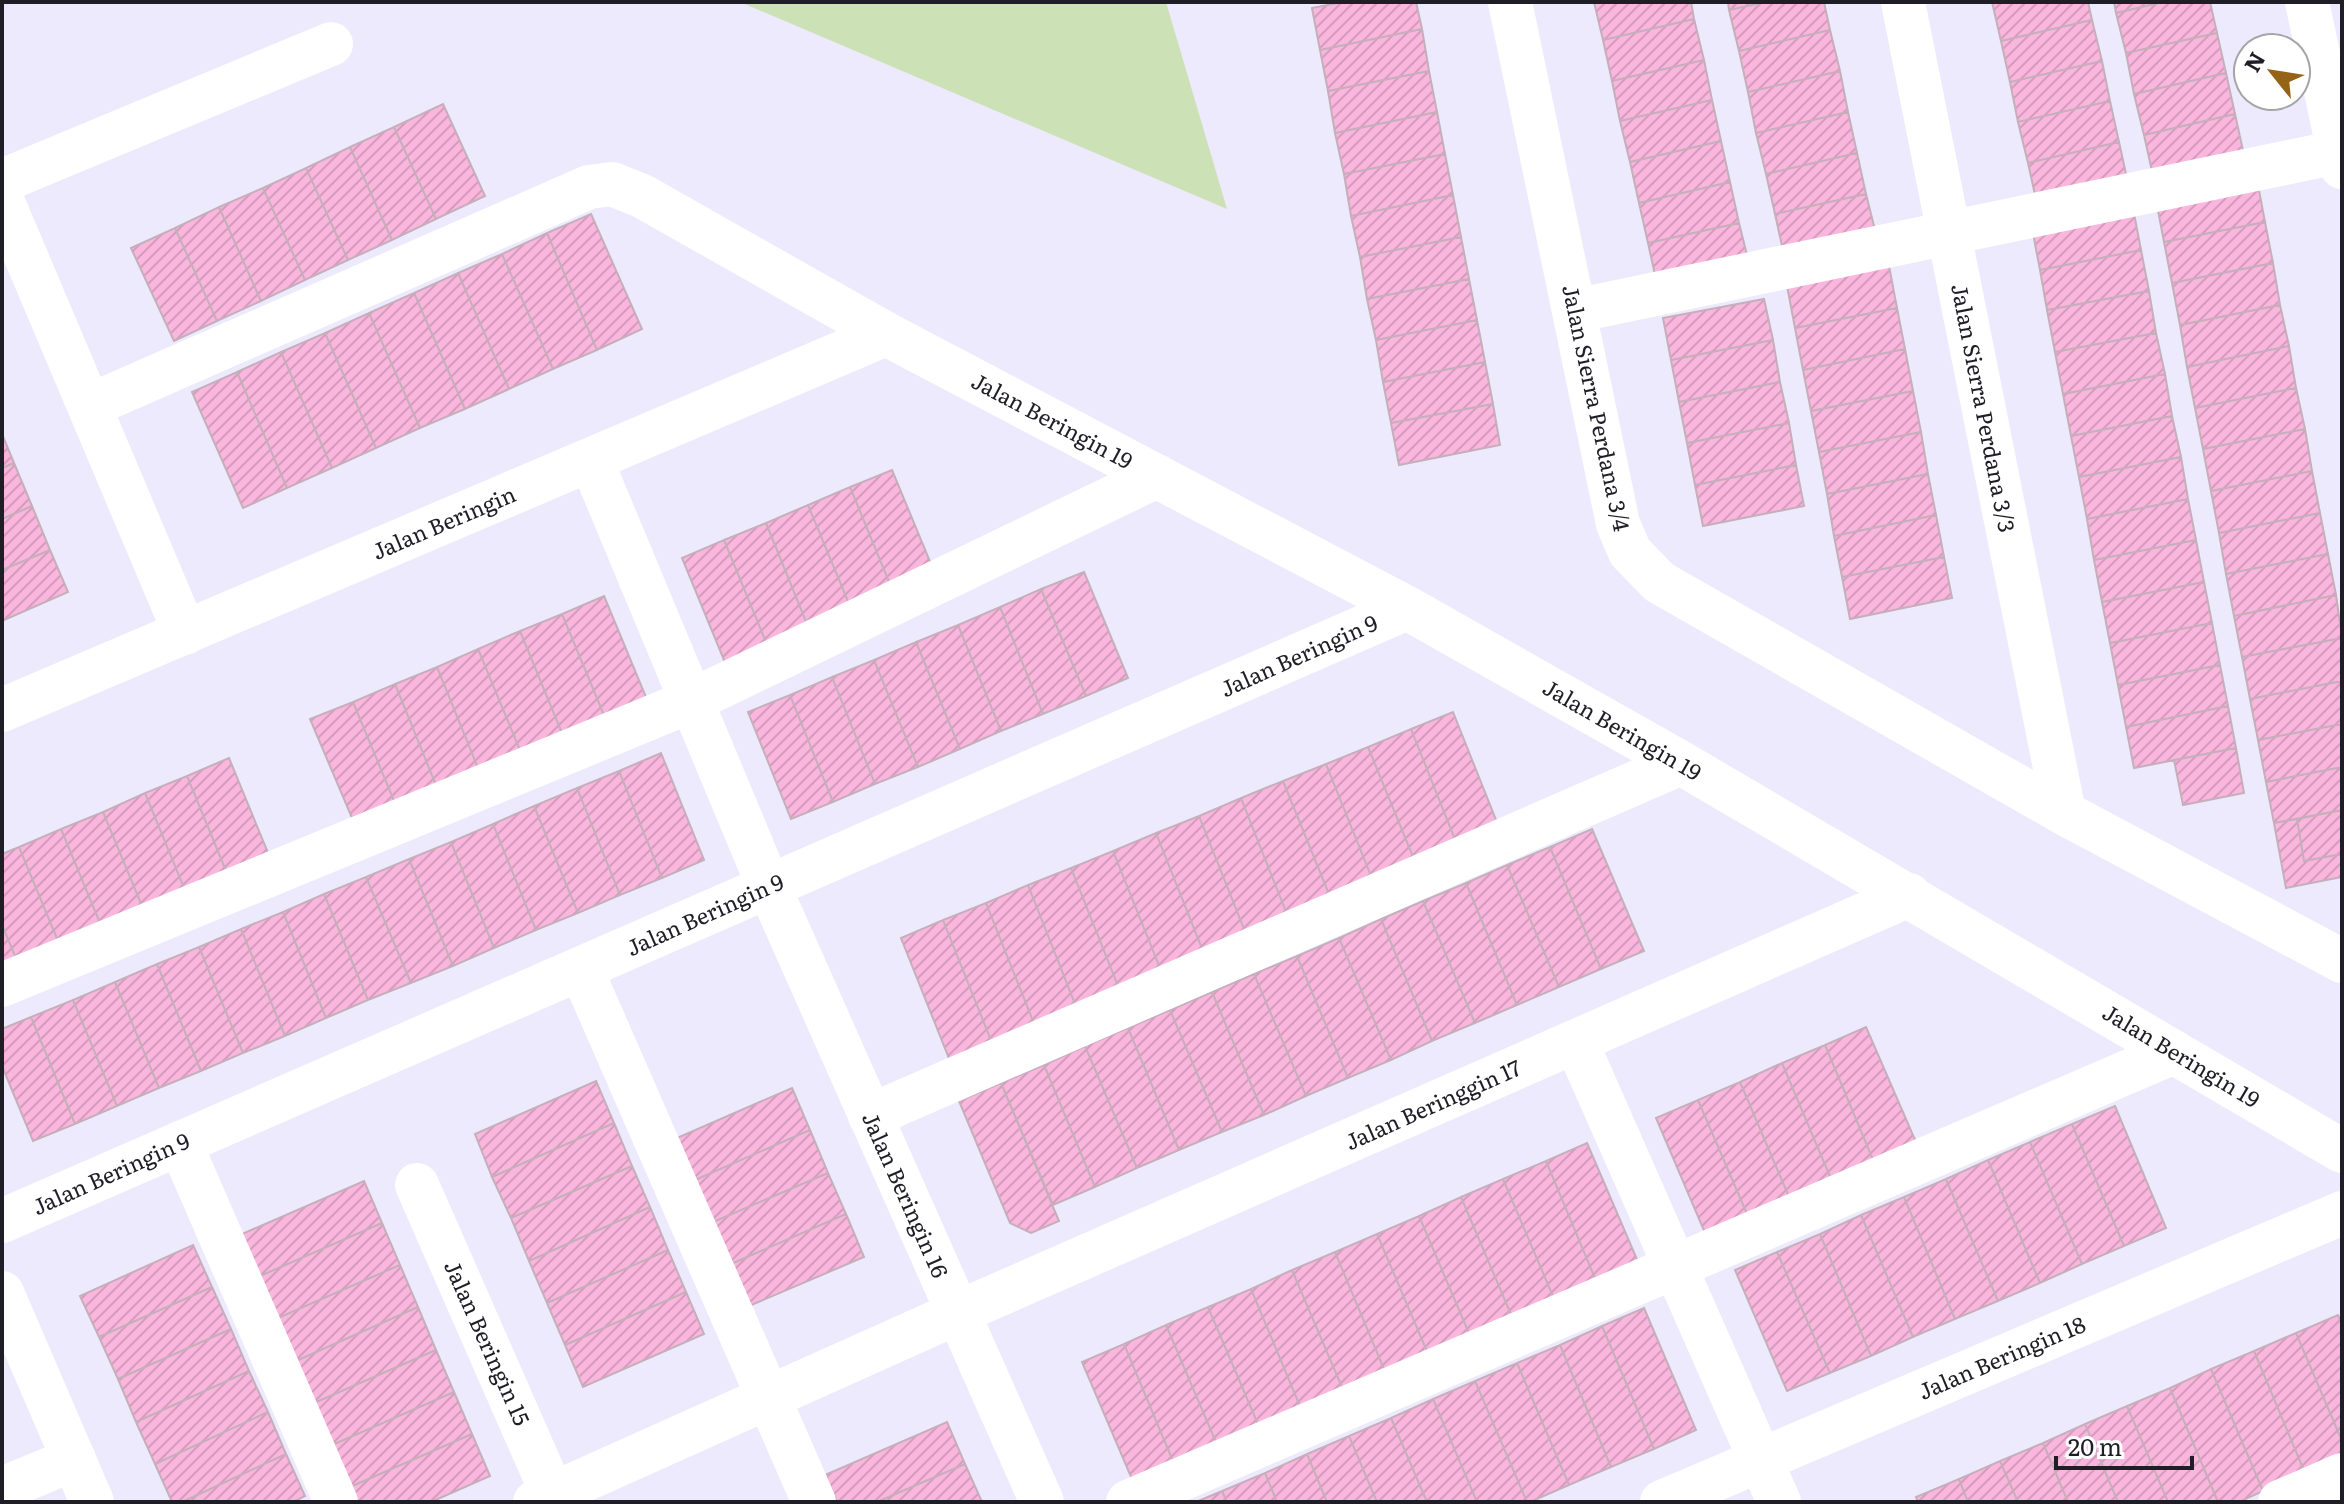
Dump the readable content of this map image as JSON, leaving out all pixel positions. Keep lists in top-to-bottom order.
{
  "streets": {
    "street": [
      "Jalan Sierra Perdana 3/4",
      "Jalan Sierra Perdana 3/3",
      "Jalan Beringin 19",
      "Jalan Beringin",
      "Jalan Beringin 9",
      "Jalan Beringgin 17",
      "Jalan Beringin 16",
      "Jalan Beringin 15",
      "Jalan Beringin 18"
    ]
  },
  "crossings": [
    ["Jalan Sierra Perdana 3/4", "Jalan Sierra Perdana 3/3"],
    ["Jalan Beringin 19", "Jalan Beringin"],
    ["Jalan Beringin 19", "Jalan Beringin 9"],
    ["Jalan Beringin 19", "Jalan Beringgin 17"],
    ["Jalan Beringin", "Jalan Beringin 16"],
    ["Jalan Beringin 9", "Jalan Beringin 16"],
    ["Jalan Beringgin 17", "Jalan Beringin 16"],
    ["Jalan Beringgin 17", "Jalan Beringin 15"]
  ],
  "scale_bar": "20 m",
  "north": "top left"
}
